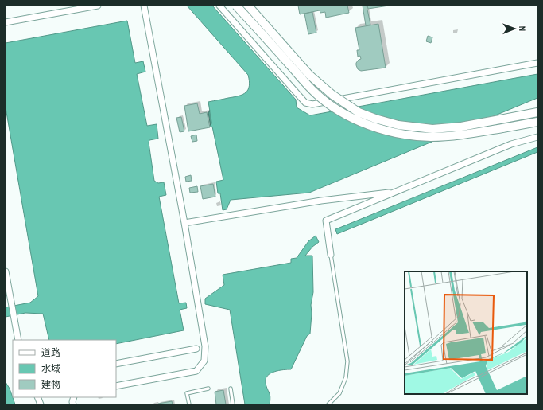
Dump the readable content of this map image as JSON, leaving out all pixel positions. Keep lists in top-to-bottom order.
{
  "legend": ["道路", "水域", "建物"],
  "north": "right"
}
